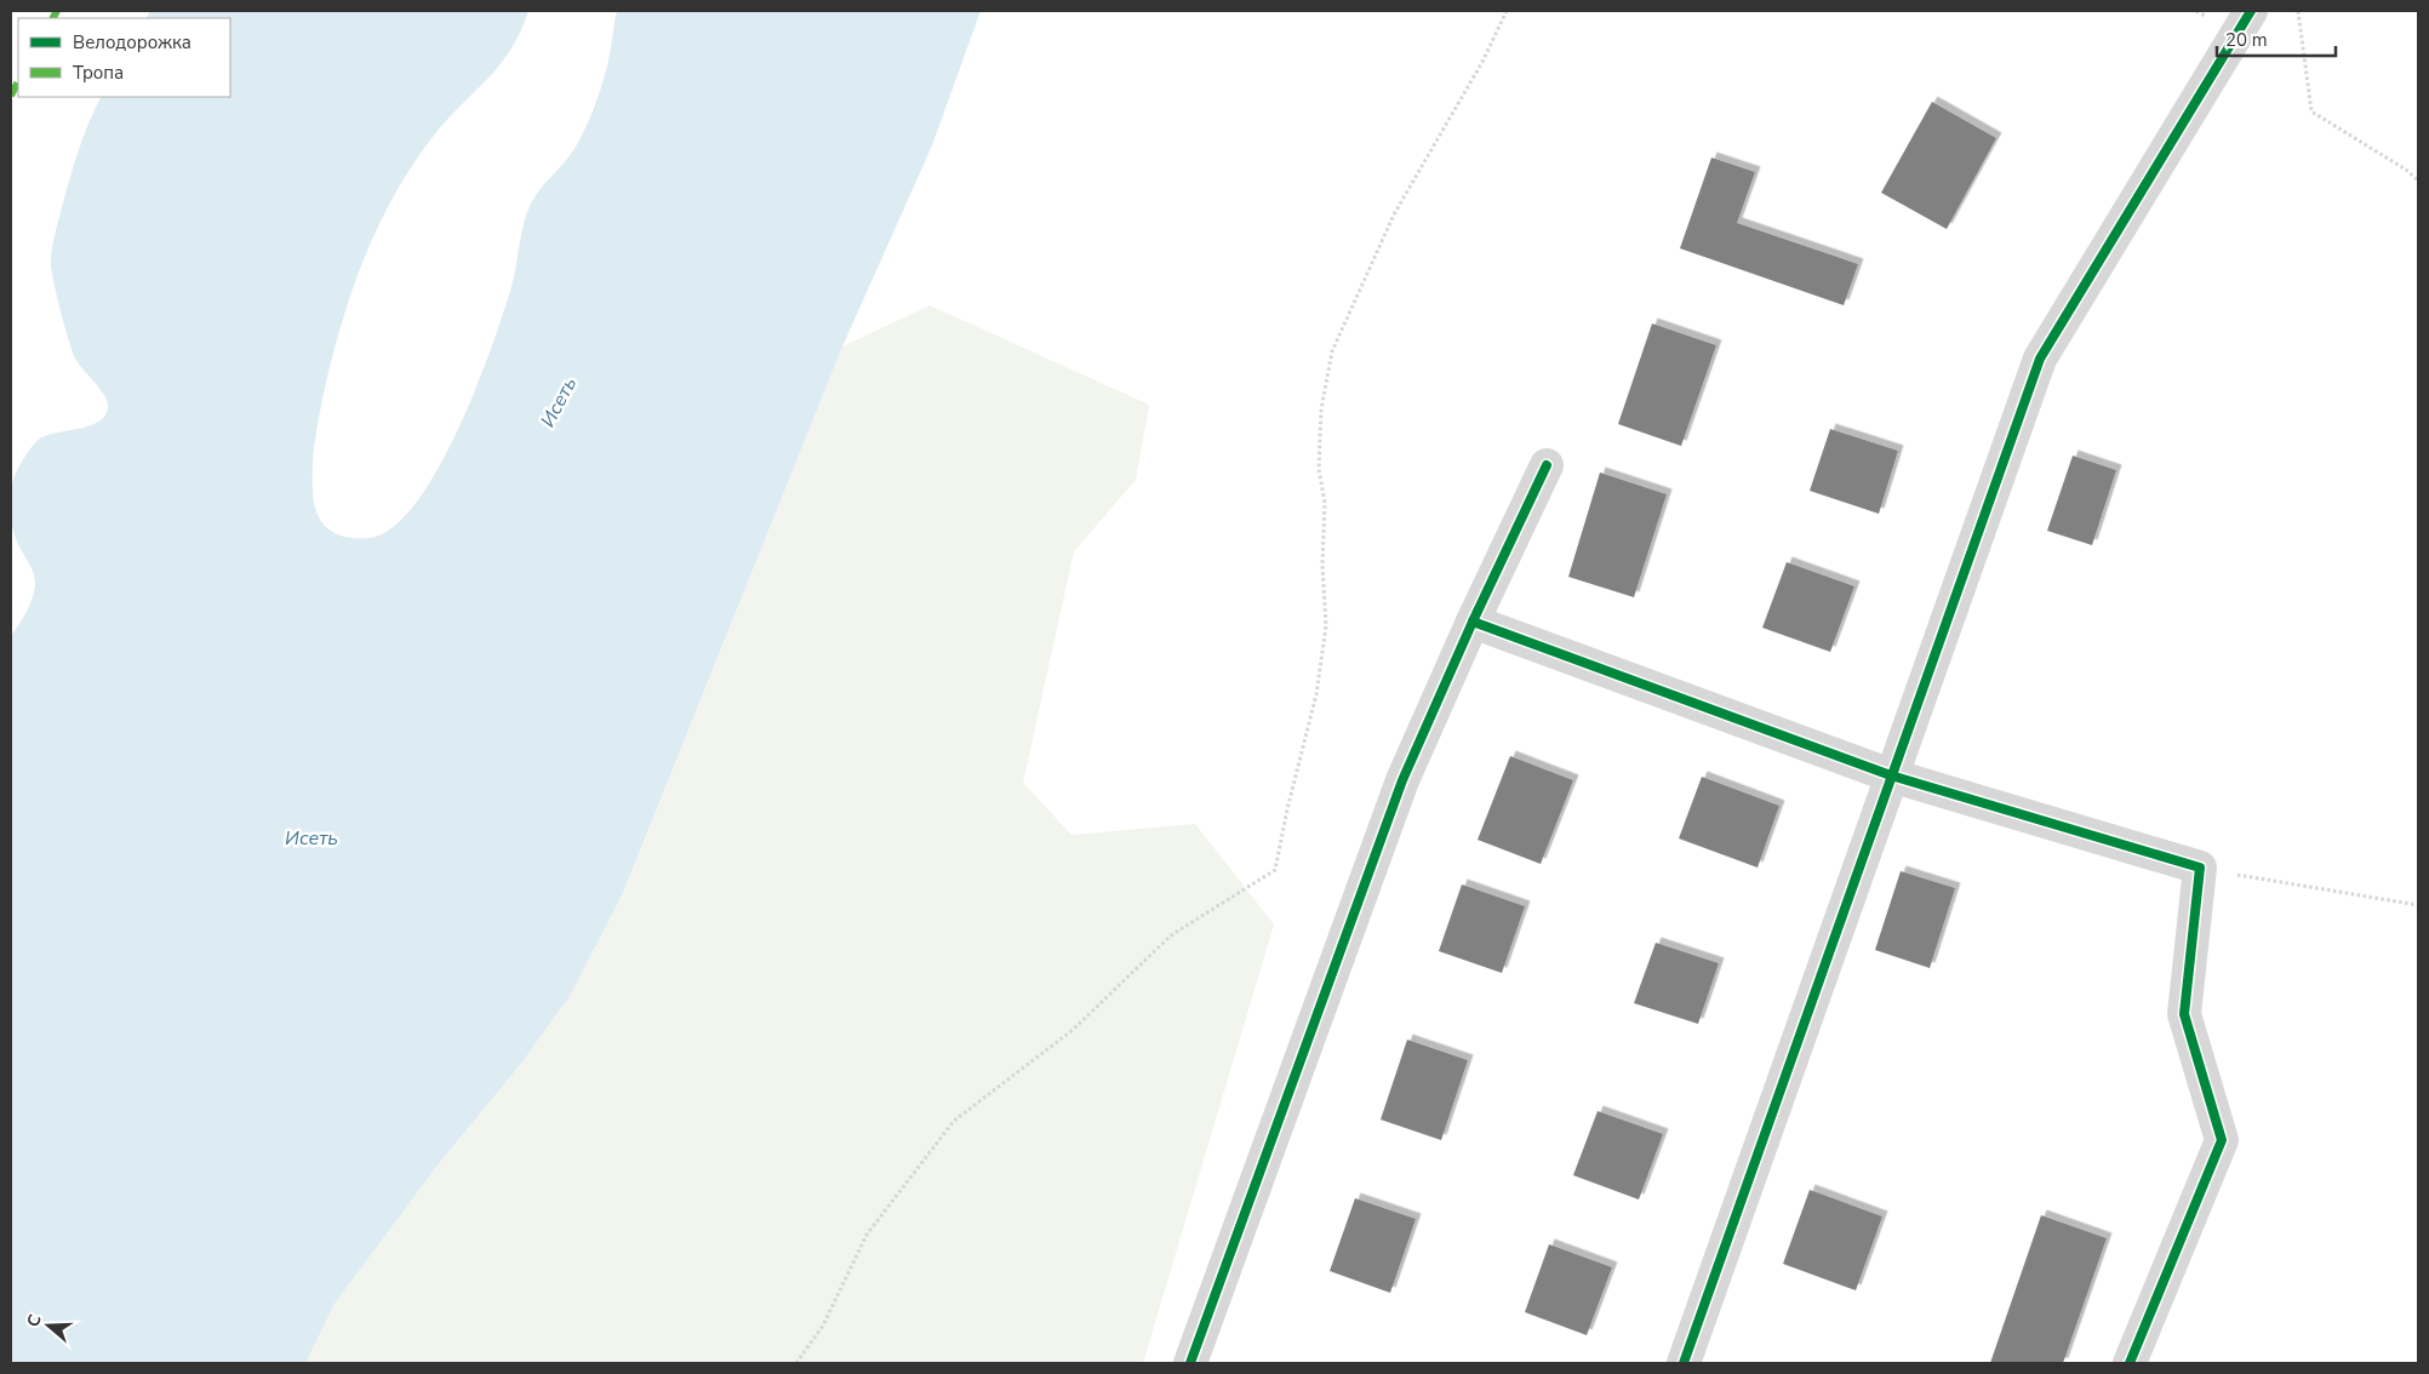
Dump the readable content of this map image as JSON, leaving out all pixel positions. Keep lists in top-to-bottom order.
{
  "water": ["Исеть"],
  "legend": ["Велодорожка", "Тропа"],
  "scale_bar": "20 m",
  "north": "left"
}
